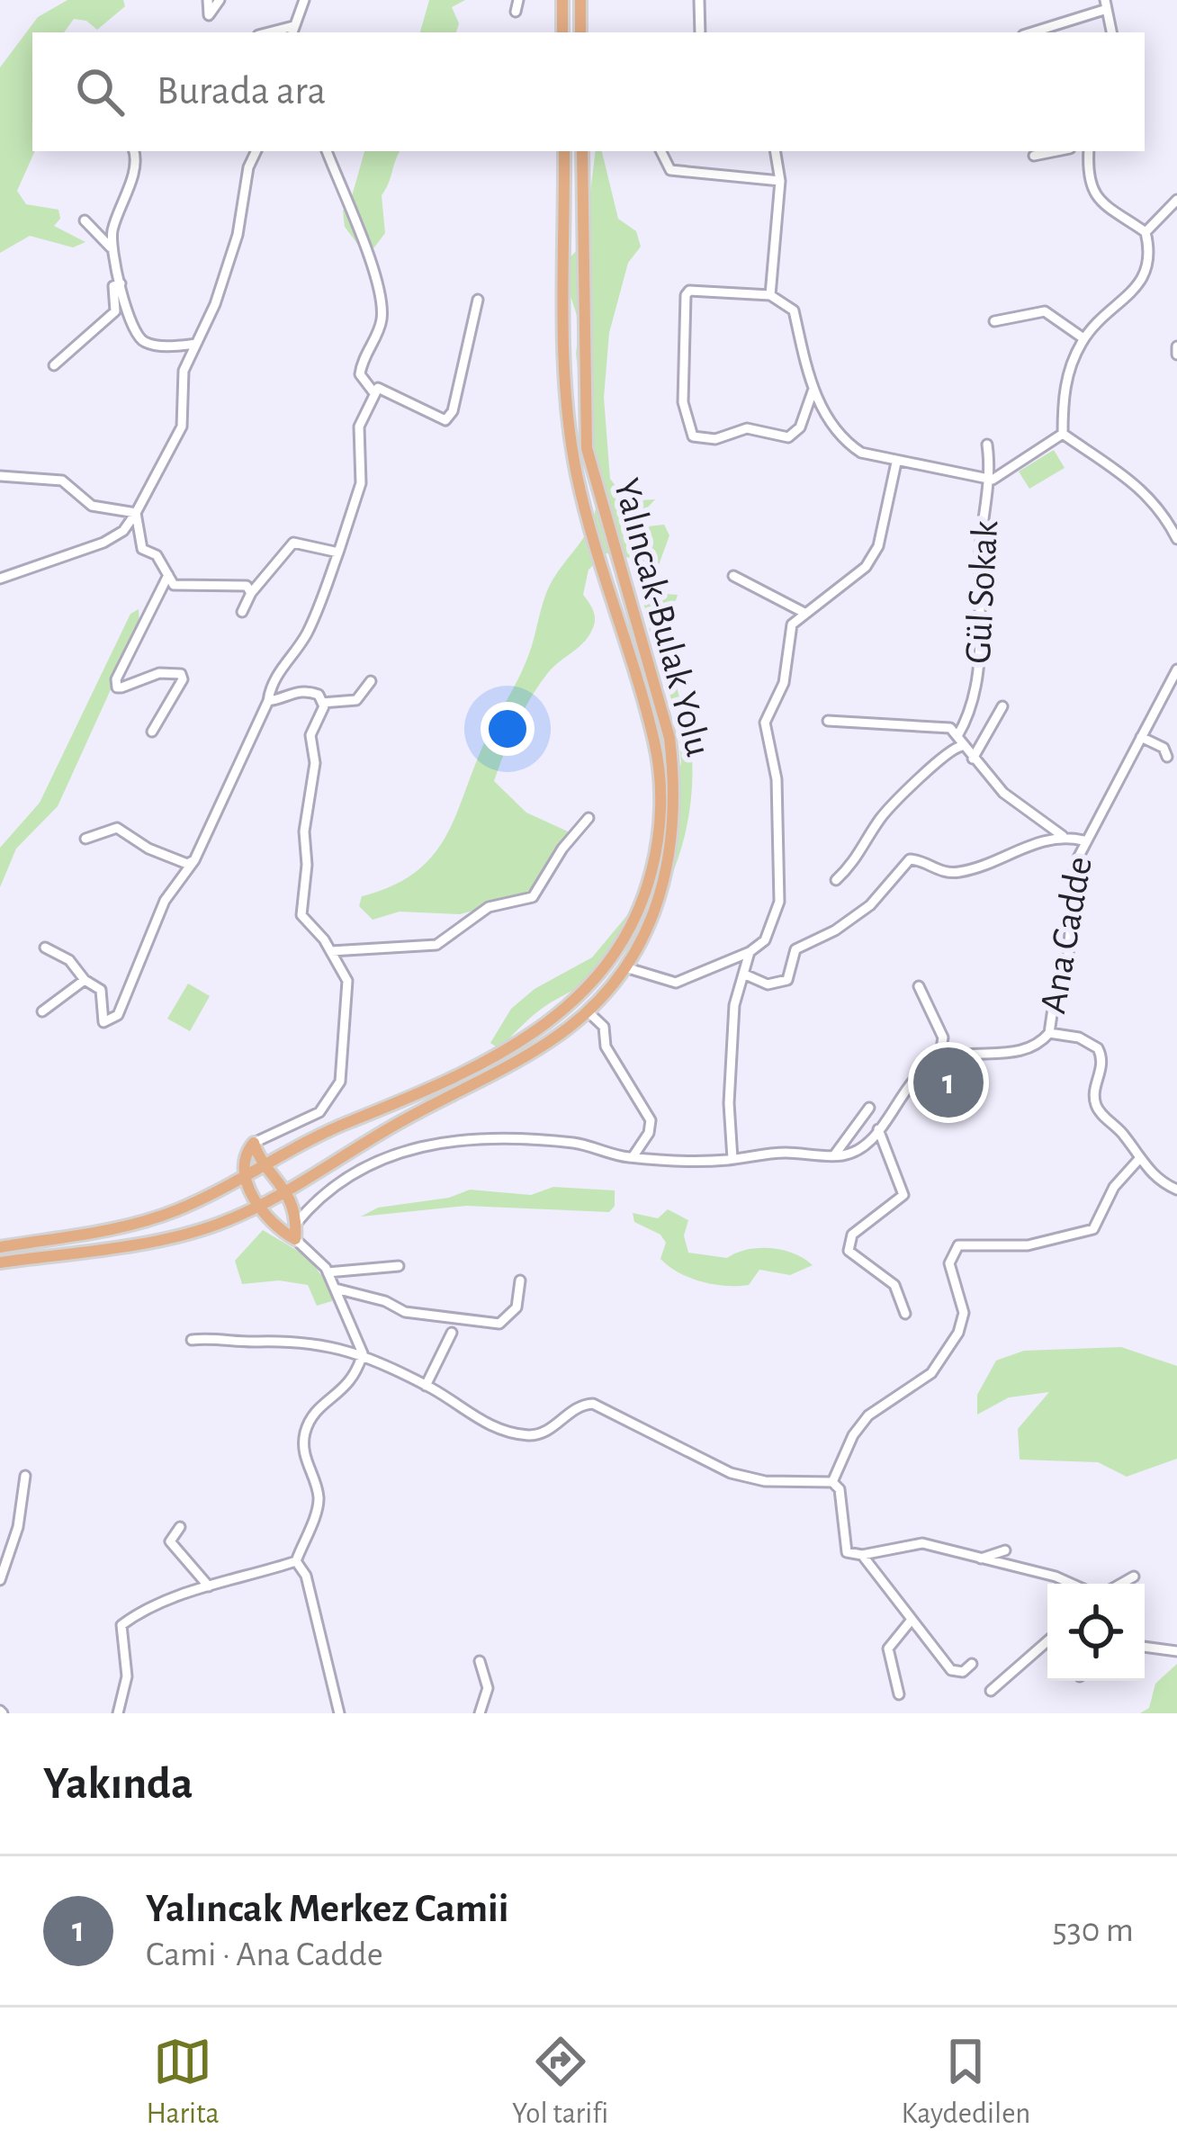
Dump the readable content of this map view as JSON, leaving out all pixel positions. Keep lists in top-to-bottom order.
{
  "streets": {
    "main road": ["Yalıncak-Bulak Yolu"],
    "street": ["Gül Sokak", "Ana Cadde"]
  },
  "page": {
    "search": "Burada ara",
    "pins": "1",
    "heading": "Yakında",
    "list": [
      {
        "mark": "1",
        "name": "Yalıncak Merkez Camii",
        "note": "Cami · Ana Cadde",
        "value": "530 m"
      }
    ],
    "nav": ["Harita", "Yol tarifi", "Kaydedilen"]
  }
}
